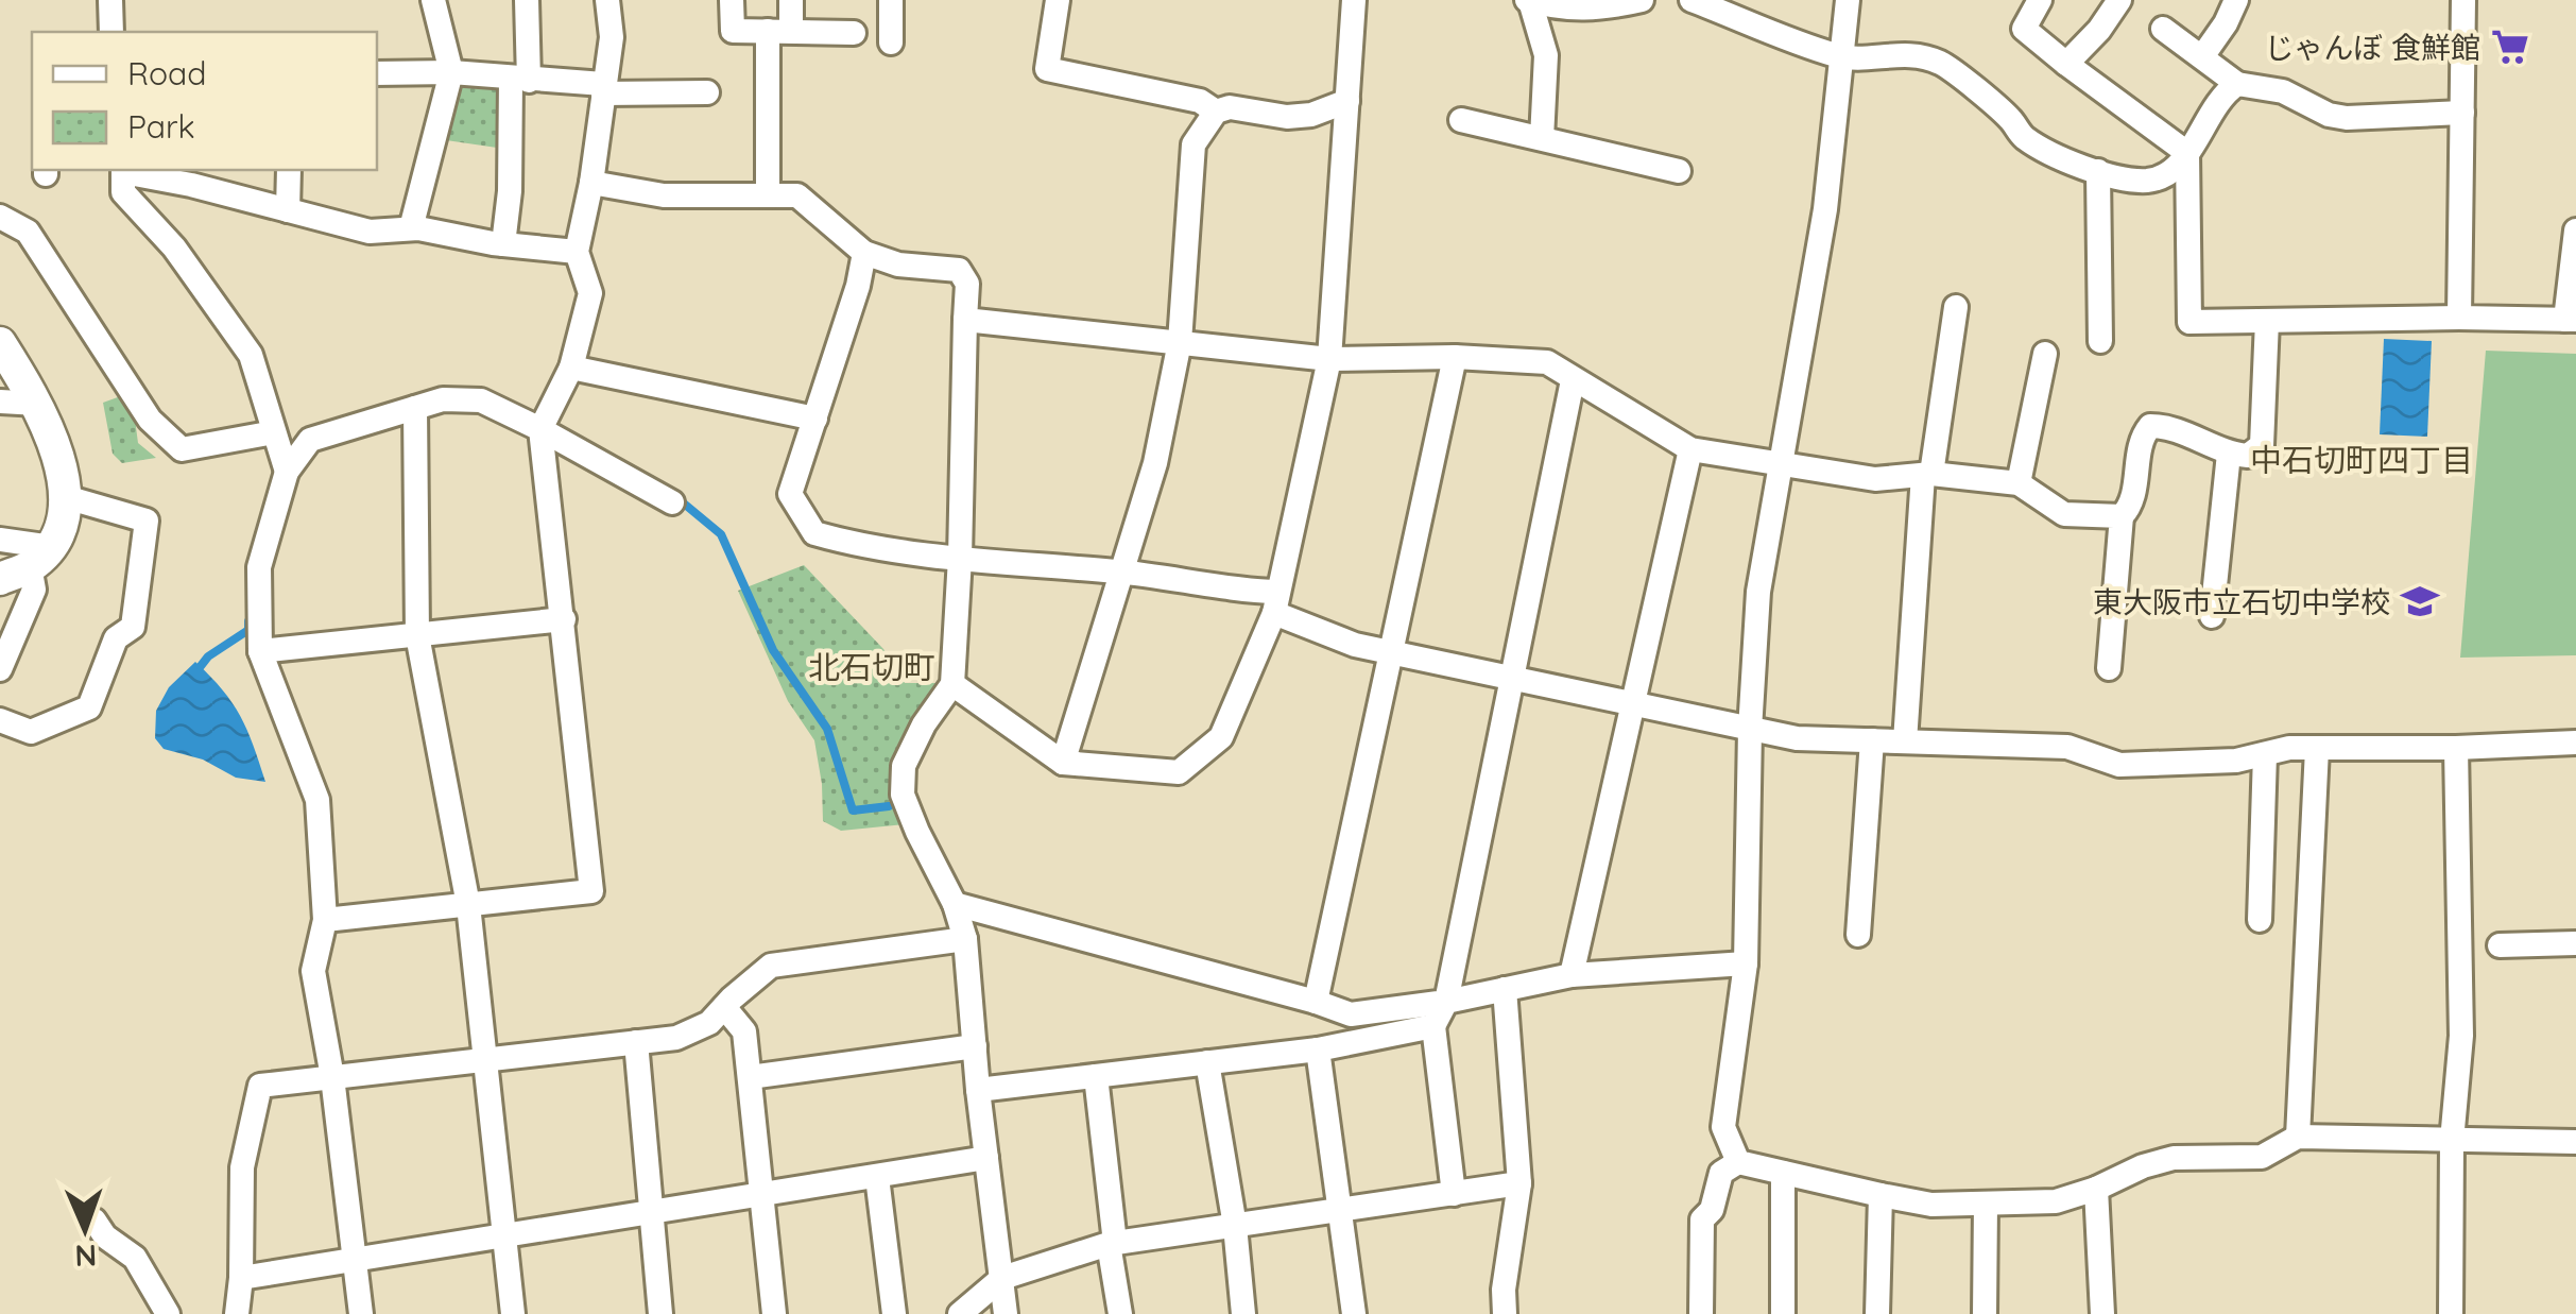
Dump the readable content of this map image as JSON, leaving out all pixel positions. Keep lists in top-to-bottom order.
{
  "districts": ["中石切町四丁目", "北石切町"],
  "places": {
    "supermarket": ["じゃんぼ 食鮮館"],
    "school or university": ["東大阪市立石切中学校"]
  },
  "legend": ["Road", "Park"],
  "north": "bottom"
}
